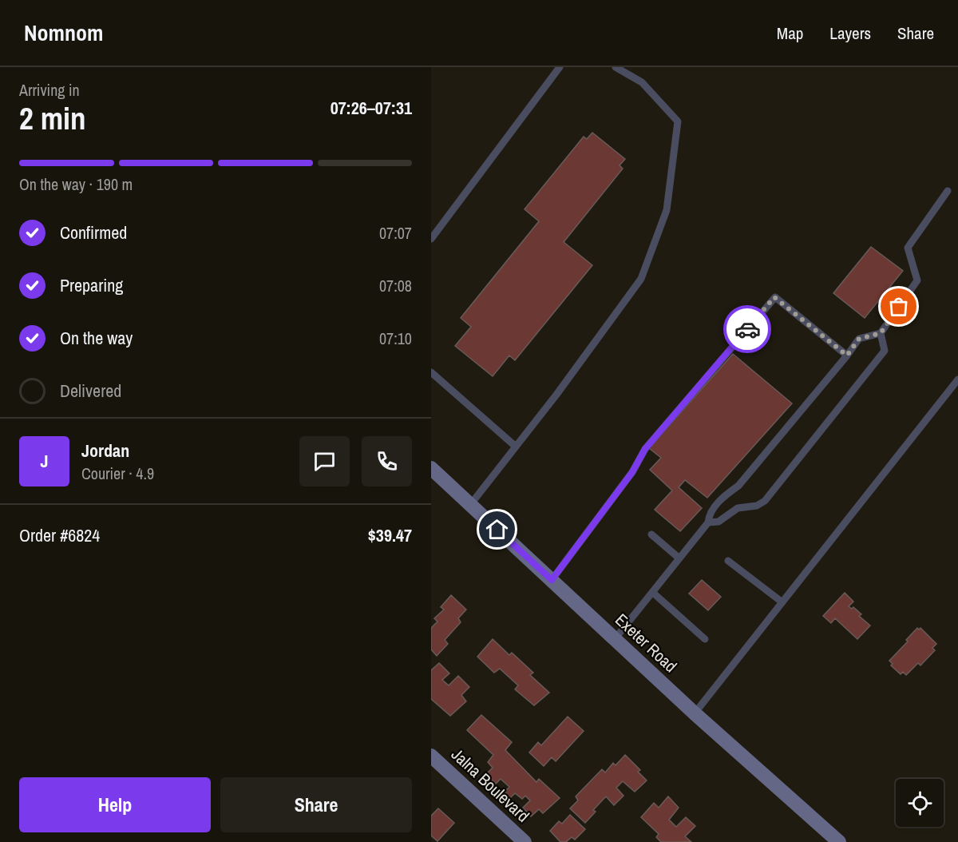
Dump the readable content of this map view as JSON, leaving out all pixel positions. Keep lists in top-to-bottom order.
{
  "streets": {
    "main road": ["Exeter Road", "Jalna Boulevard"]
  },
  "page": {
    "header": "Nomnom",
    "nav": ["Map", "Layers", "Share"],
    "heading": ["2 min", "Arriving in", "07:26–07:31"],
    "panel": [
      "Jordan",
      "Courier · 4.9",
      "Order #6824",
      "$39.47"
    ],
    "bar": "On the way · 190 m",
    "list": [
      ["Confirmed", "07:07"],
      ["Preparing", "07:08"],
      ["On the way", "07:10"],
      "Delivered"
    ],
    "round": "J",
    "buttons": ["Help", "Share"]
  }
}
